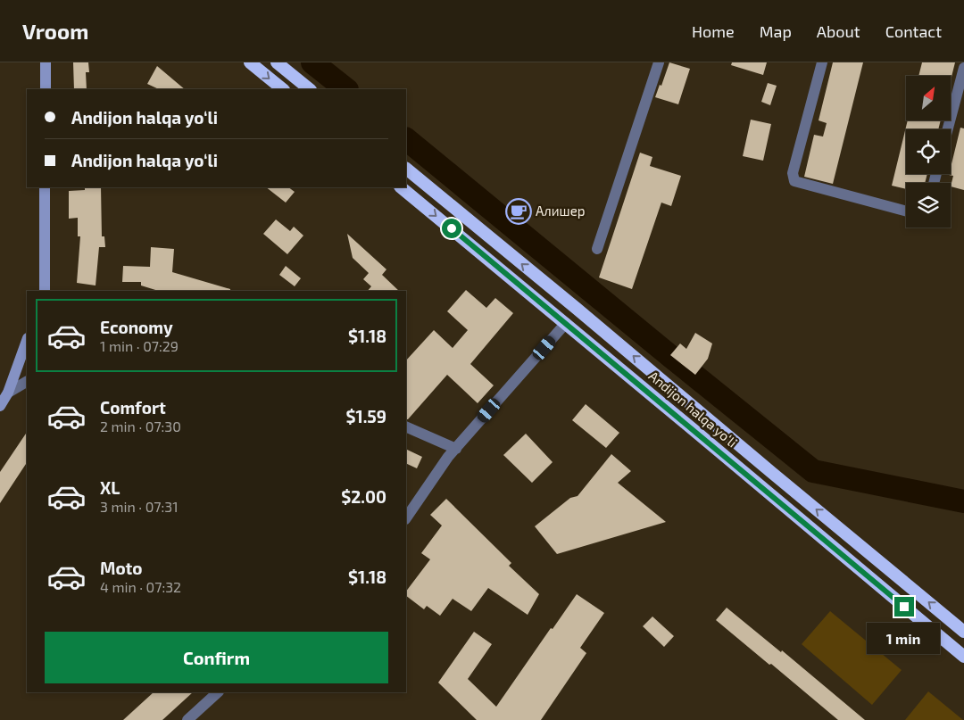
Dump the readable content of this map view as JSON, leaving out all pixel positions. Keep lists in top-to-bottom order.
{
  "streets": {
    "highway": ["Andijon halqa yo‘li"]
  },
  "places": {
    "cafe": ["Алишер"]
  },
  "north": "top right",
  "page": {
    "header": "Vroom",
    "nav": [
      "Home",
      "Map",
      "About",
      "Contact"
    ],
    "banner": ["Andijon halqa yo‘li", "Andijon halqa yo‘li"],
    "list": [
      {
        "name": "Economy",
        "note": "1 min · 07:29",
        "value": "$1.18"
      },
      {
        "name": "Comfort",
        "note": "2 min · 07:30",
        "value": "$1.59"
      },
      {
        "name": "XL",
        "note": "3 min · 07:31",
        "value": "$2.00"
      },
      {
        "name": "Moto",
        "note": "4 min · 07:32",
        "value": "$1.18"
      }
    ],
    "bubble": "1 min",
    "buttons": "Confirm"
  }
}
